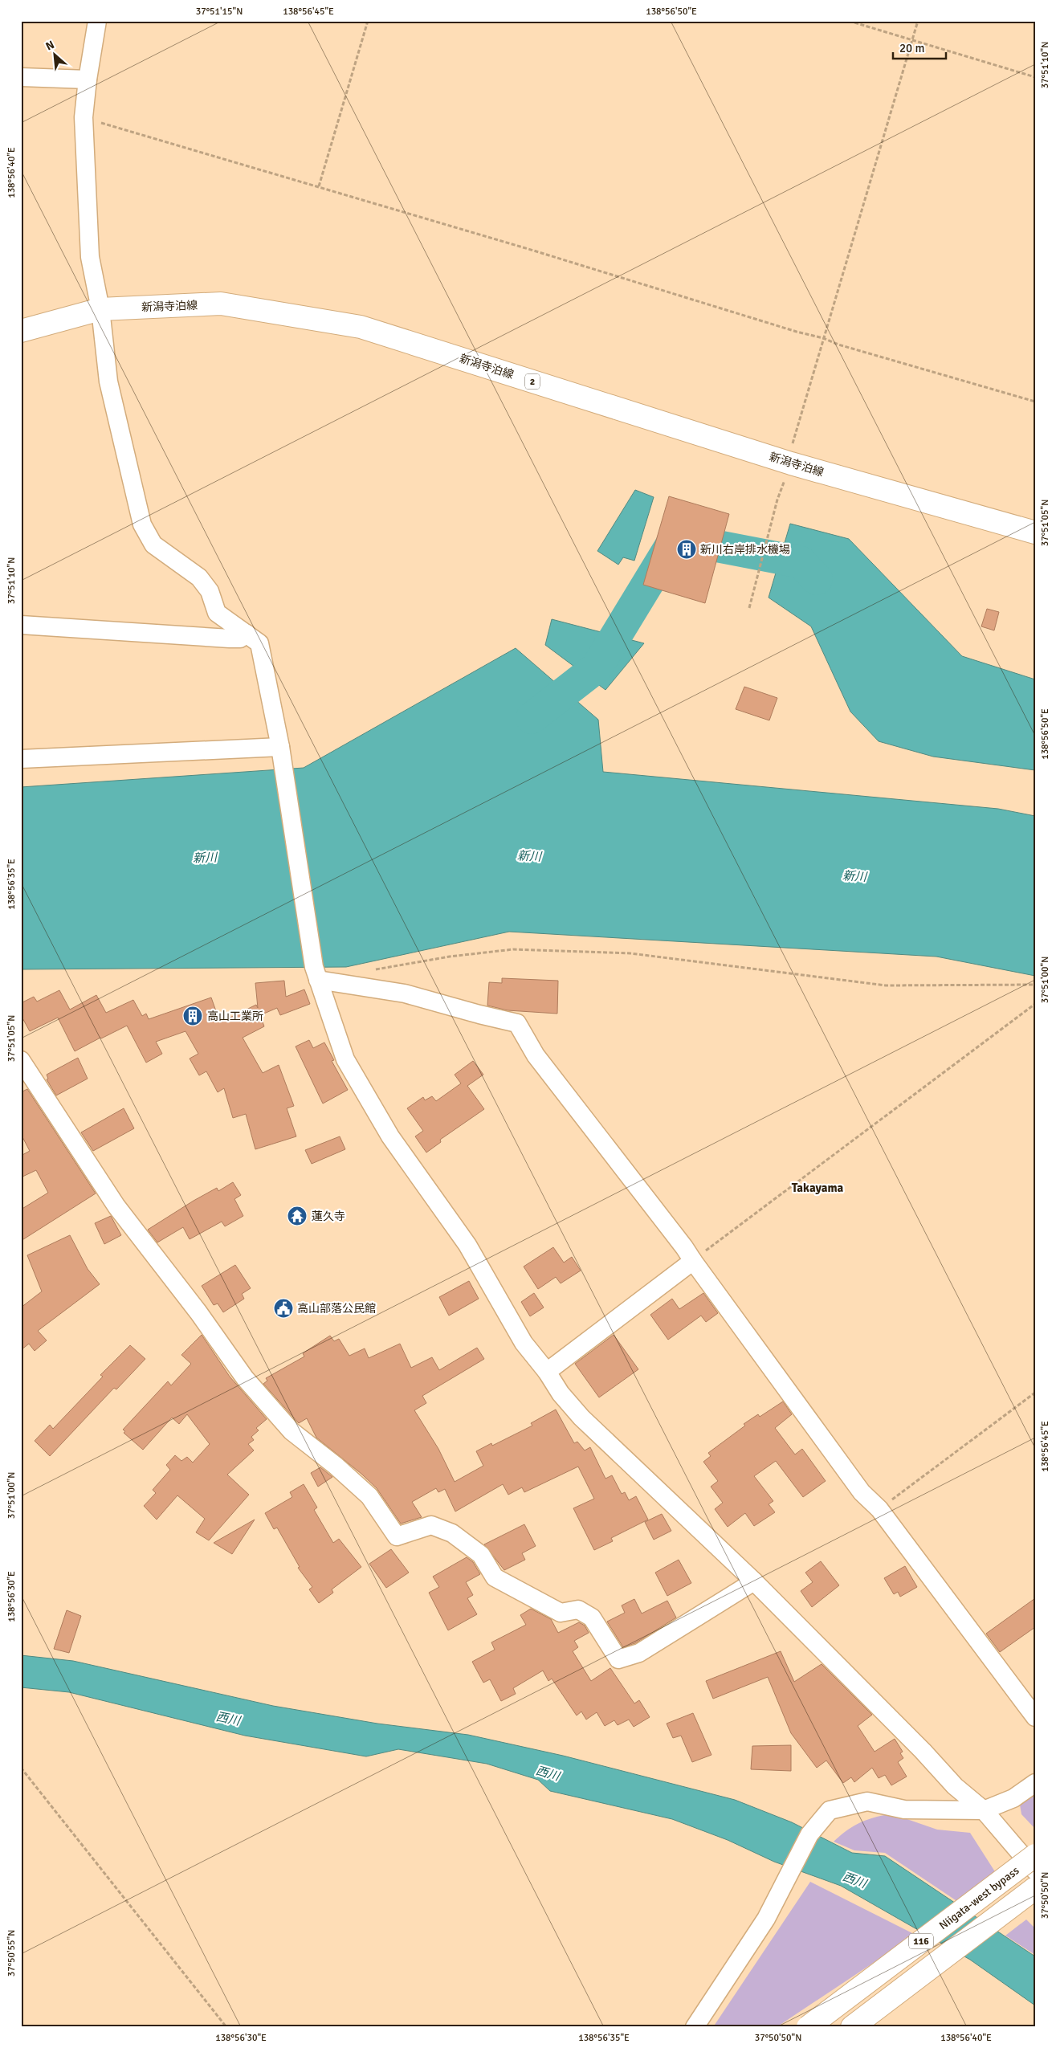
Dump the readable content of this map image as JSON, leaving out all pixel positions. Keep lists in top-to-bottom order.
{
  "streets": {
    "main road": [
      "新潟寺泊線",
      "2",
      "Niigata-west bypass",
      "116"
    ]
  },
  "districts": ["Takayama"],
  "water": ["新川", "西川"],
  "places": {
    "building": ["新川右岸排水機場", "高山工業所"],
    "temple": ["蓮久寺"],
    "public building": ["高山部落公民館"]
  },
  "scale_bar": "20 m",
  "north": "top left",
  "coordinates": [
    "37°51'15\"N",
    "138°56'45\"E",
    "138°56'50\"E",
    "37°51'10\"N",
    "138°56'40\"E",
    "37°51'05\"N",
    "138°56'35\"E",
    "37°51'00\"N",
    "138°56'30\"E",
    "37°50'50\"N",
    "37°50'55\"N"
  ]
}
